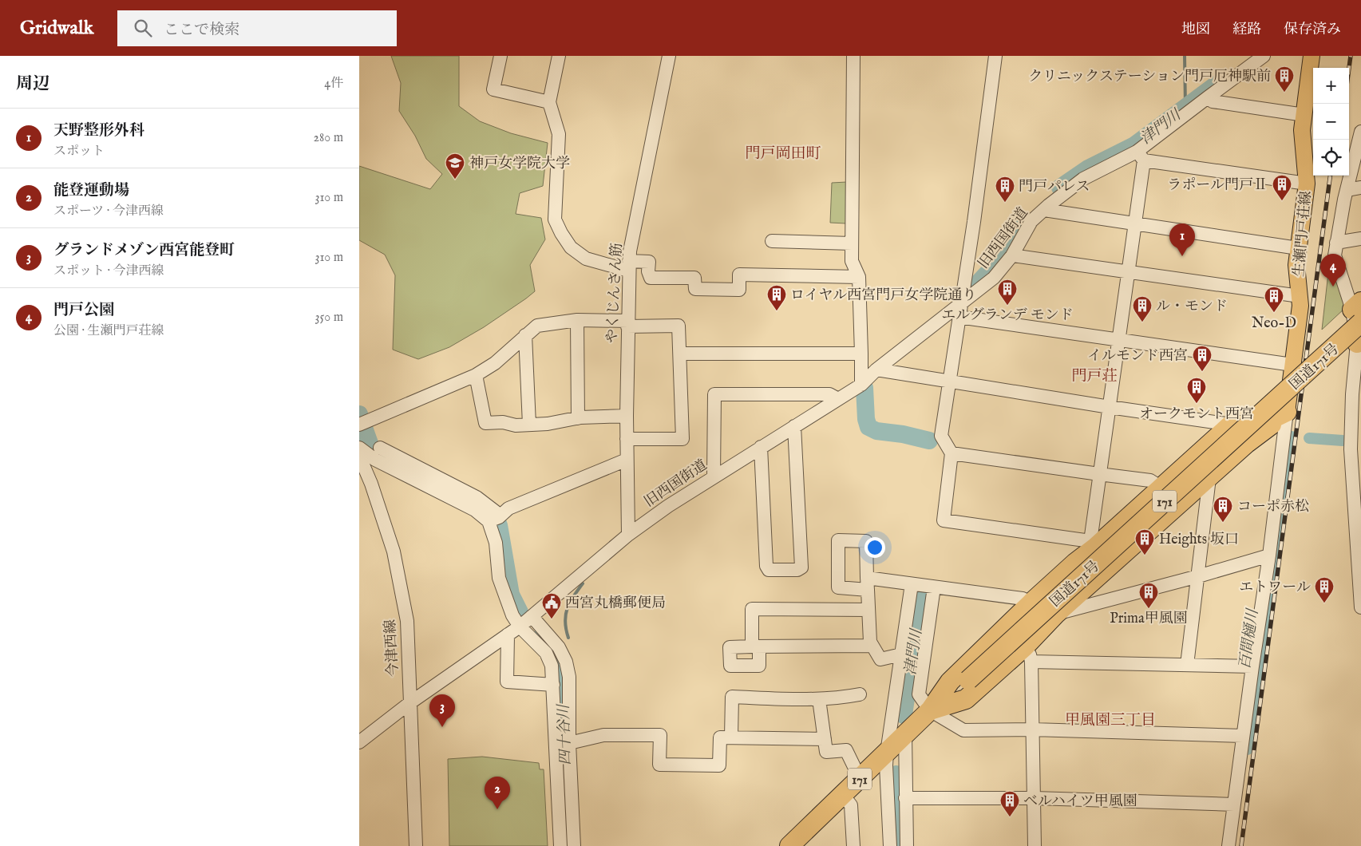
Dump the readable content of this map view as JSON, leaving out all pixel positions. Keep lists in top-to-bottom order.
{
  "streets": {
    "highway": ["国道171号", "171"],
    "main road": ["生瀬門戸荘線"],
    "street": ["旧西国街道", "やくじんさん筋", "今津西線"]
  },
  "crossings": [
    ["生瀬門戸荘線", "171"],
    ["旧西国街道", "やくじんさん筋"],
    ["旧西国街道", "今津西線"],
    ["国道171号", "171"]
  ],
  "districts": ["門戸岡田町", "門戸荘", "甲風園三丁目"],
  "water": ["津門川", "百間樋川", "四十谷川"],
  "places": {
    "building": [
      "クリニックステーション門戸厄神駅前",
      "ラポール門戸Ⅱ",
      "門戸パレス",
      "エルグランデ モンド",
      "ロイヤル西宮門戸女学院通り",
      "Neo-D",
      "ル・モンド",
      "イルモンド西宮",
      "オークモント西宮",
      "コーポ赤松",
      "Heights 坂口",
      "エトワール",
      "Prima甲風園",
      "ベルハイツ甲風園"
    ],
    "school or university": ["神戸女学院大学"],
    "public building": ["西宮丸橋郵便局"]
  },
  "page": {
    "header": "Gridwalk",
    "search": "ここで検索",
    "nav": ["地図", "経路", "保存済み"],
    "heading": ["周辺", "4件"],
    "map_buttons": ["+", "−"],
    "list": [
      {
        "mark": "1",
        "name": "天野整形外科",
        "note": "スポット",
        "value": "280 m"
      },
      {
        "mark": "2",
        "name": "能登運動場",
        "note": "スポーツ · 今津西線",
        "value": "310 m"
      },
      {
        "mark": "3",
        "name": "グランドメゾン西宮能登町",
        "note": "スポット · 今津西線",
        "value": "310 m"
      },
      {
        "mark": "4",
        "name": "門戸公園",
        "note": "公園 · 生瀬門戸荘線",
        "value": "350 m"
      }
    ],
    "pins": [
      "1",
      "4",
      "3",
      "2"
    ]
  }
}
